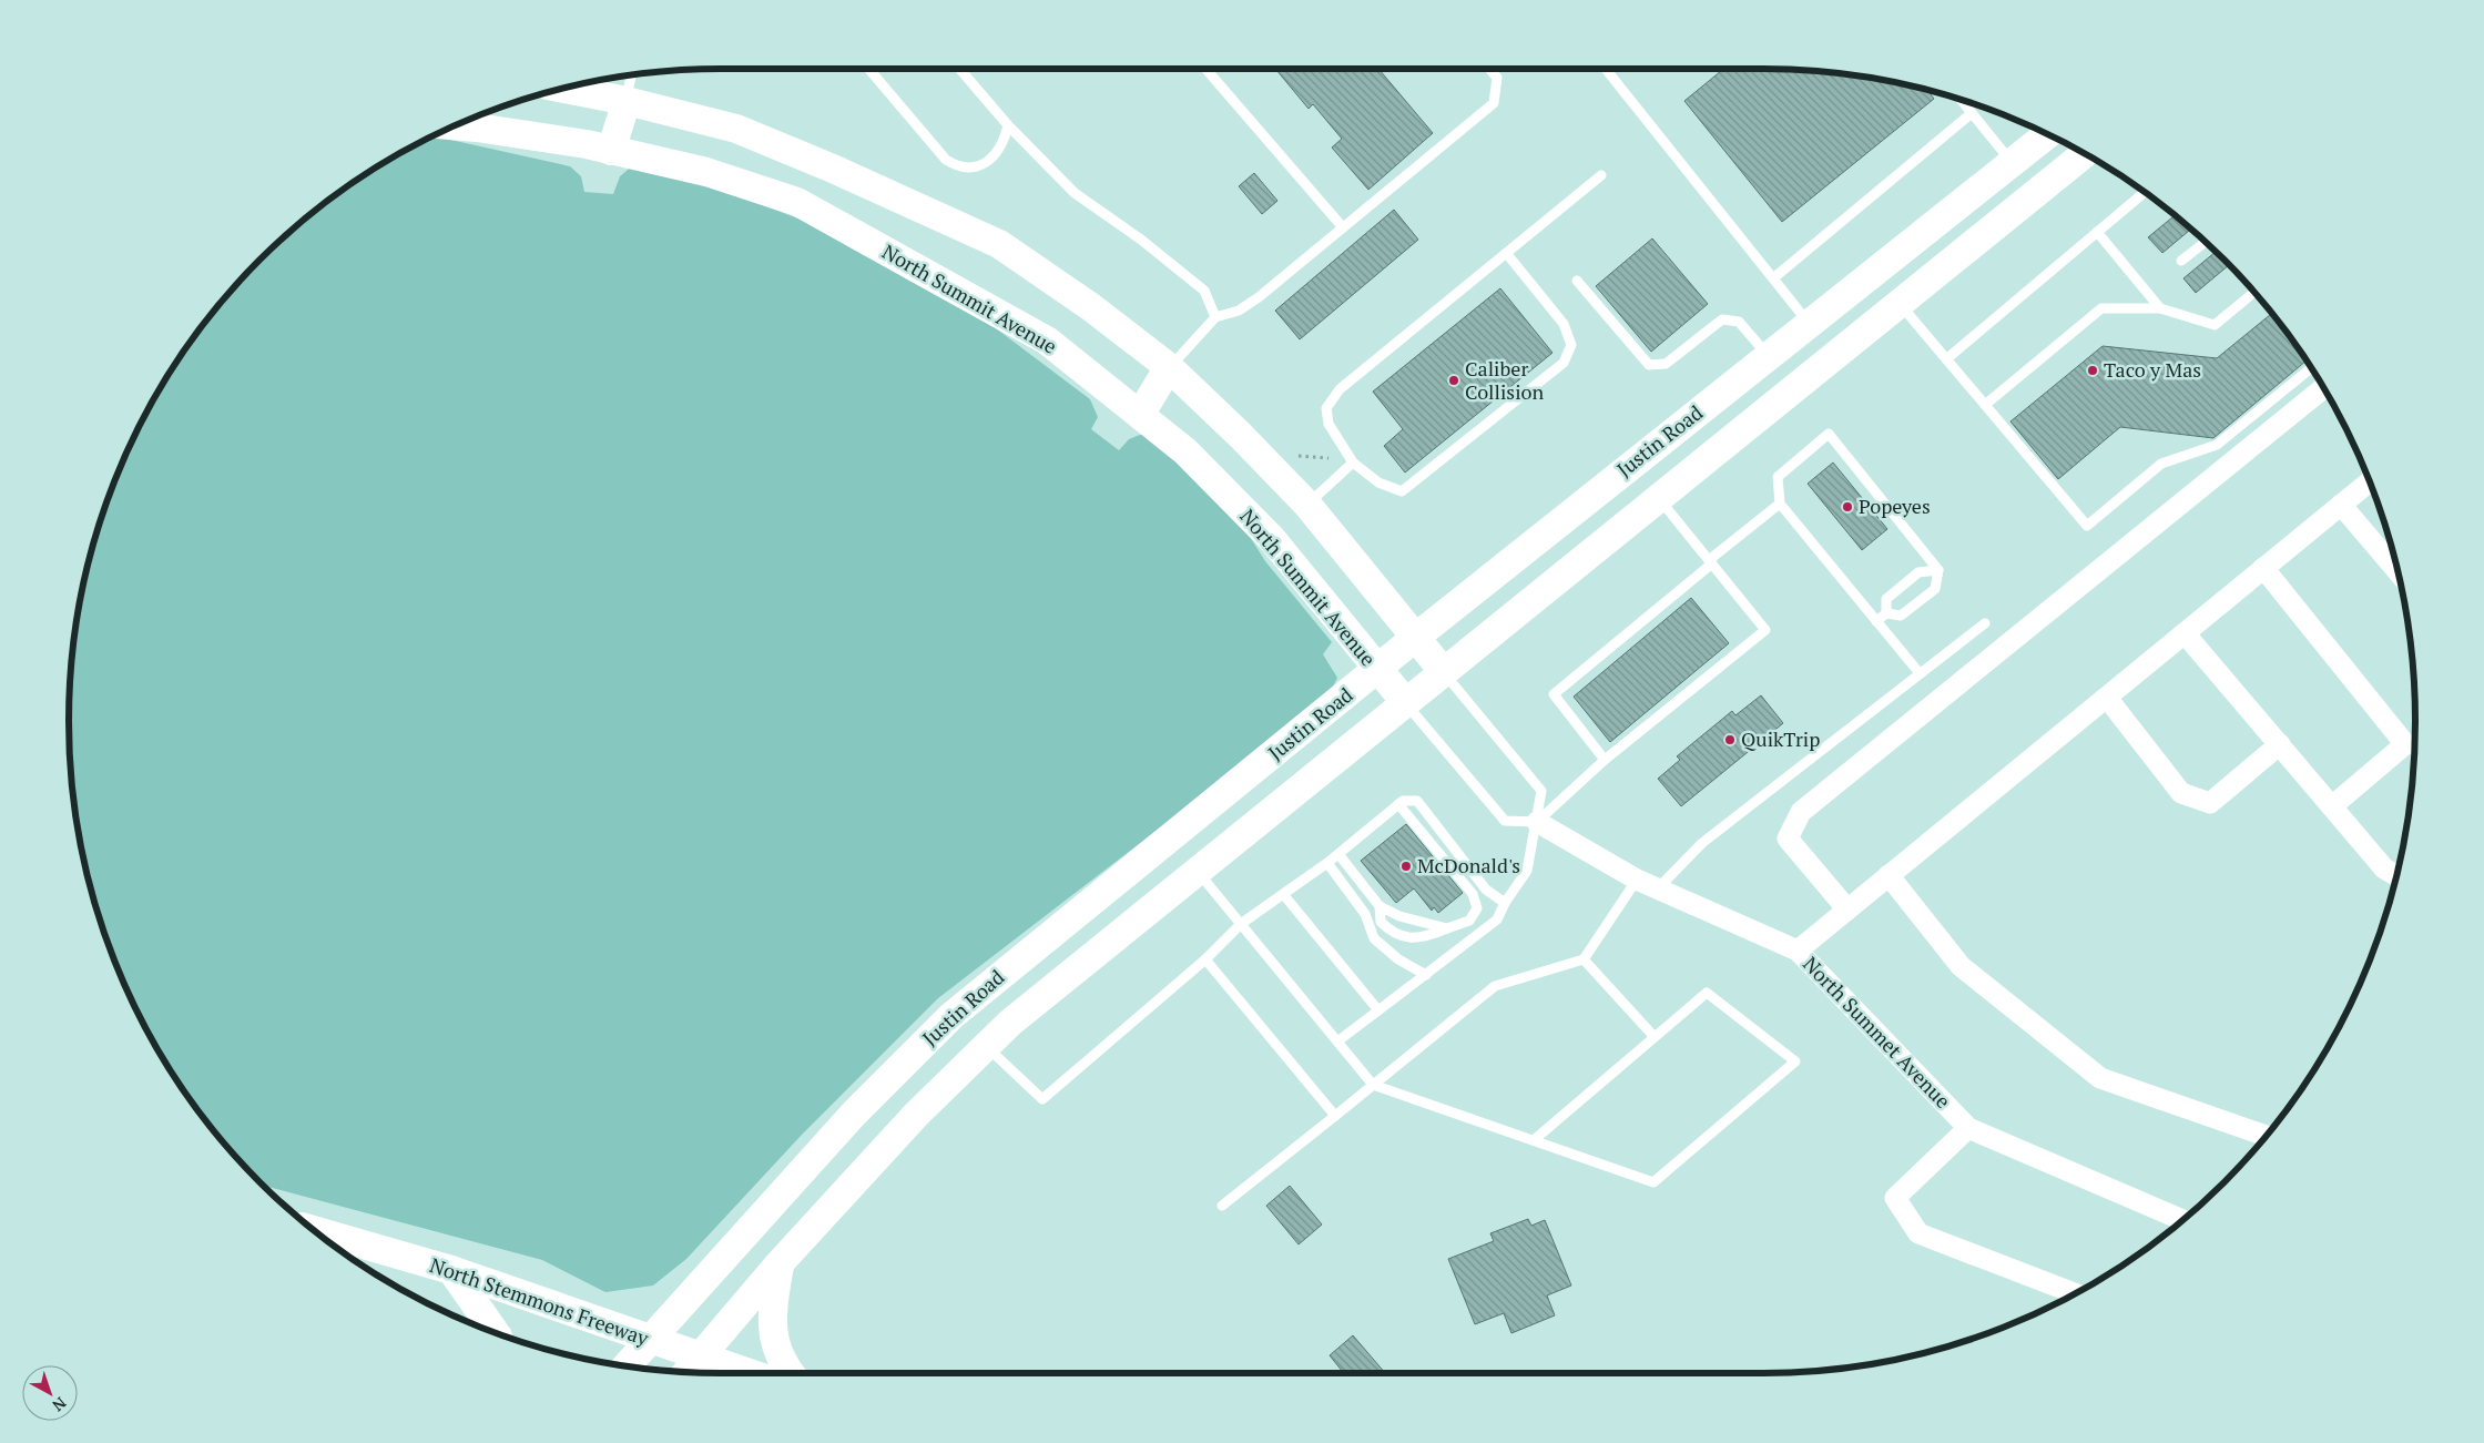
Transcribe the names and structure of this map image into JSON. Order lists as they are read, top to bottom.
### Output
{
  "streets": {
    "main road": ["North Summit Avenue", "Justin Road", "North Stemmons Freeway"],
    "street": ["North Summet Avenue"]
  },
  "crossings": [
    ["North Summit Avenue", "Justin Road"],
    ["Justin Road", "North Stemmons Freeway"]
  ],
  "places": [
    "Taco y Mas",
    "Caliber Collision",
    "Popeyes",
    "QuikTrip",
    "McDonald's"
  ],
  "north": "bottom right"
}
